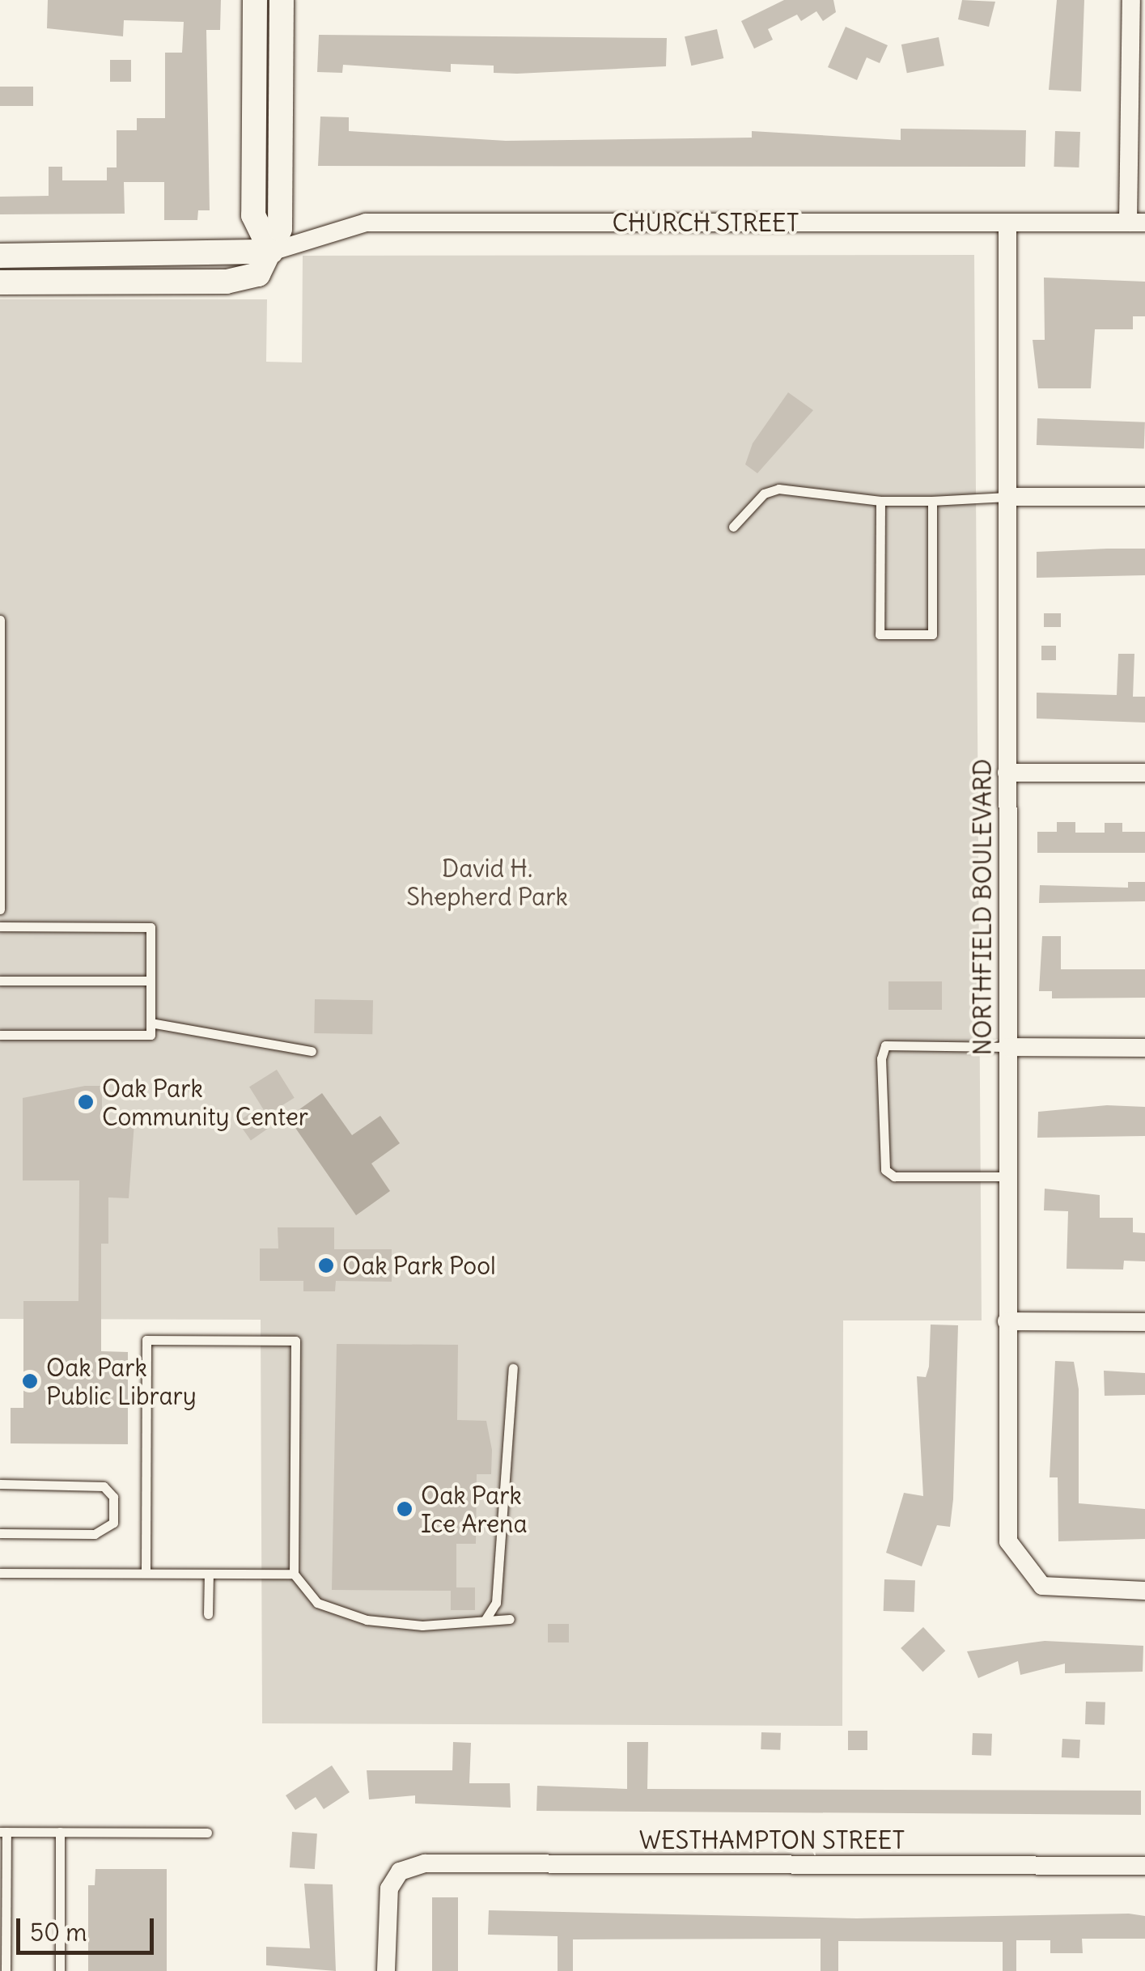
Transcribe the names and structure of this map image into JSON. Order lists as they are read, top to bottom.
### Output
{
  "streets": {
    "street": ["CHURCH STREET", "NORTHFIELD BOULEVARD", "WESTHAMPTON STREET"]
  },
  "crossings": [
    ["CHURCH STREET", "NORTHFIELD BOULEVARD"]
  ],
  "parks": ["David H. Shepherd Park"],
  "places": [
    "Oak Park Community Center",
    "Oak Park Pool",
    "Oak Park Public Library",
    "Oak Park Ice Arena"
  ],
  "scale_bar": "50 m"
}
